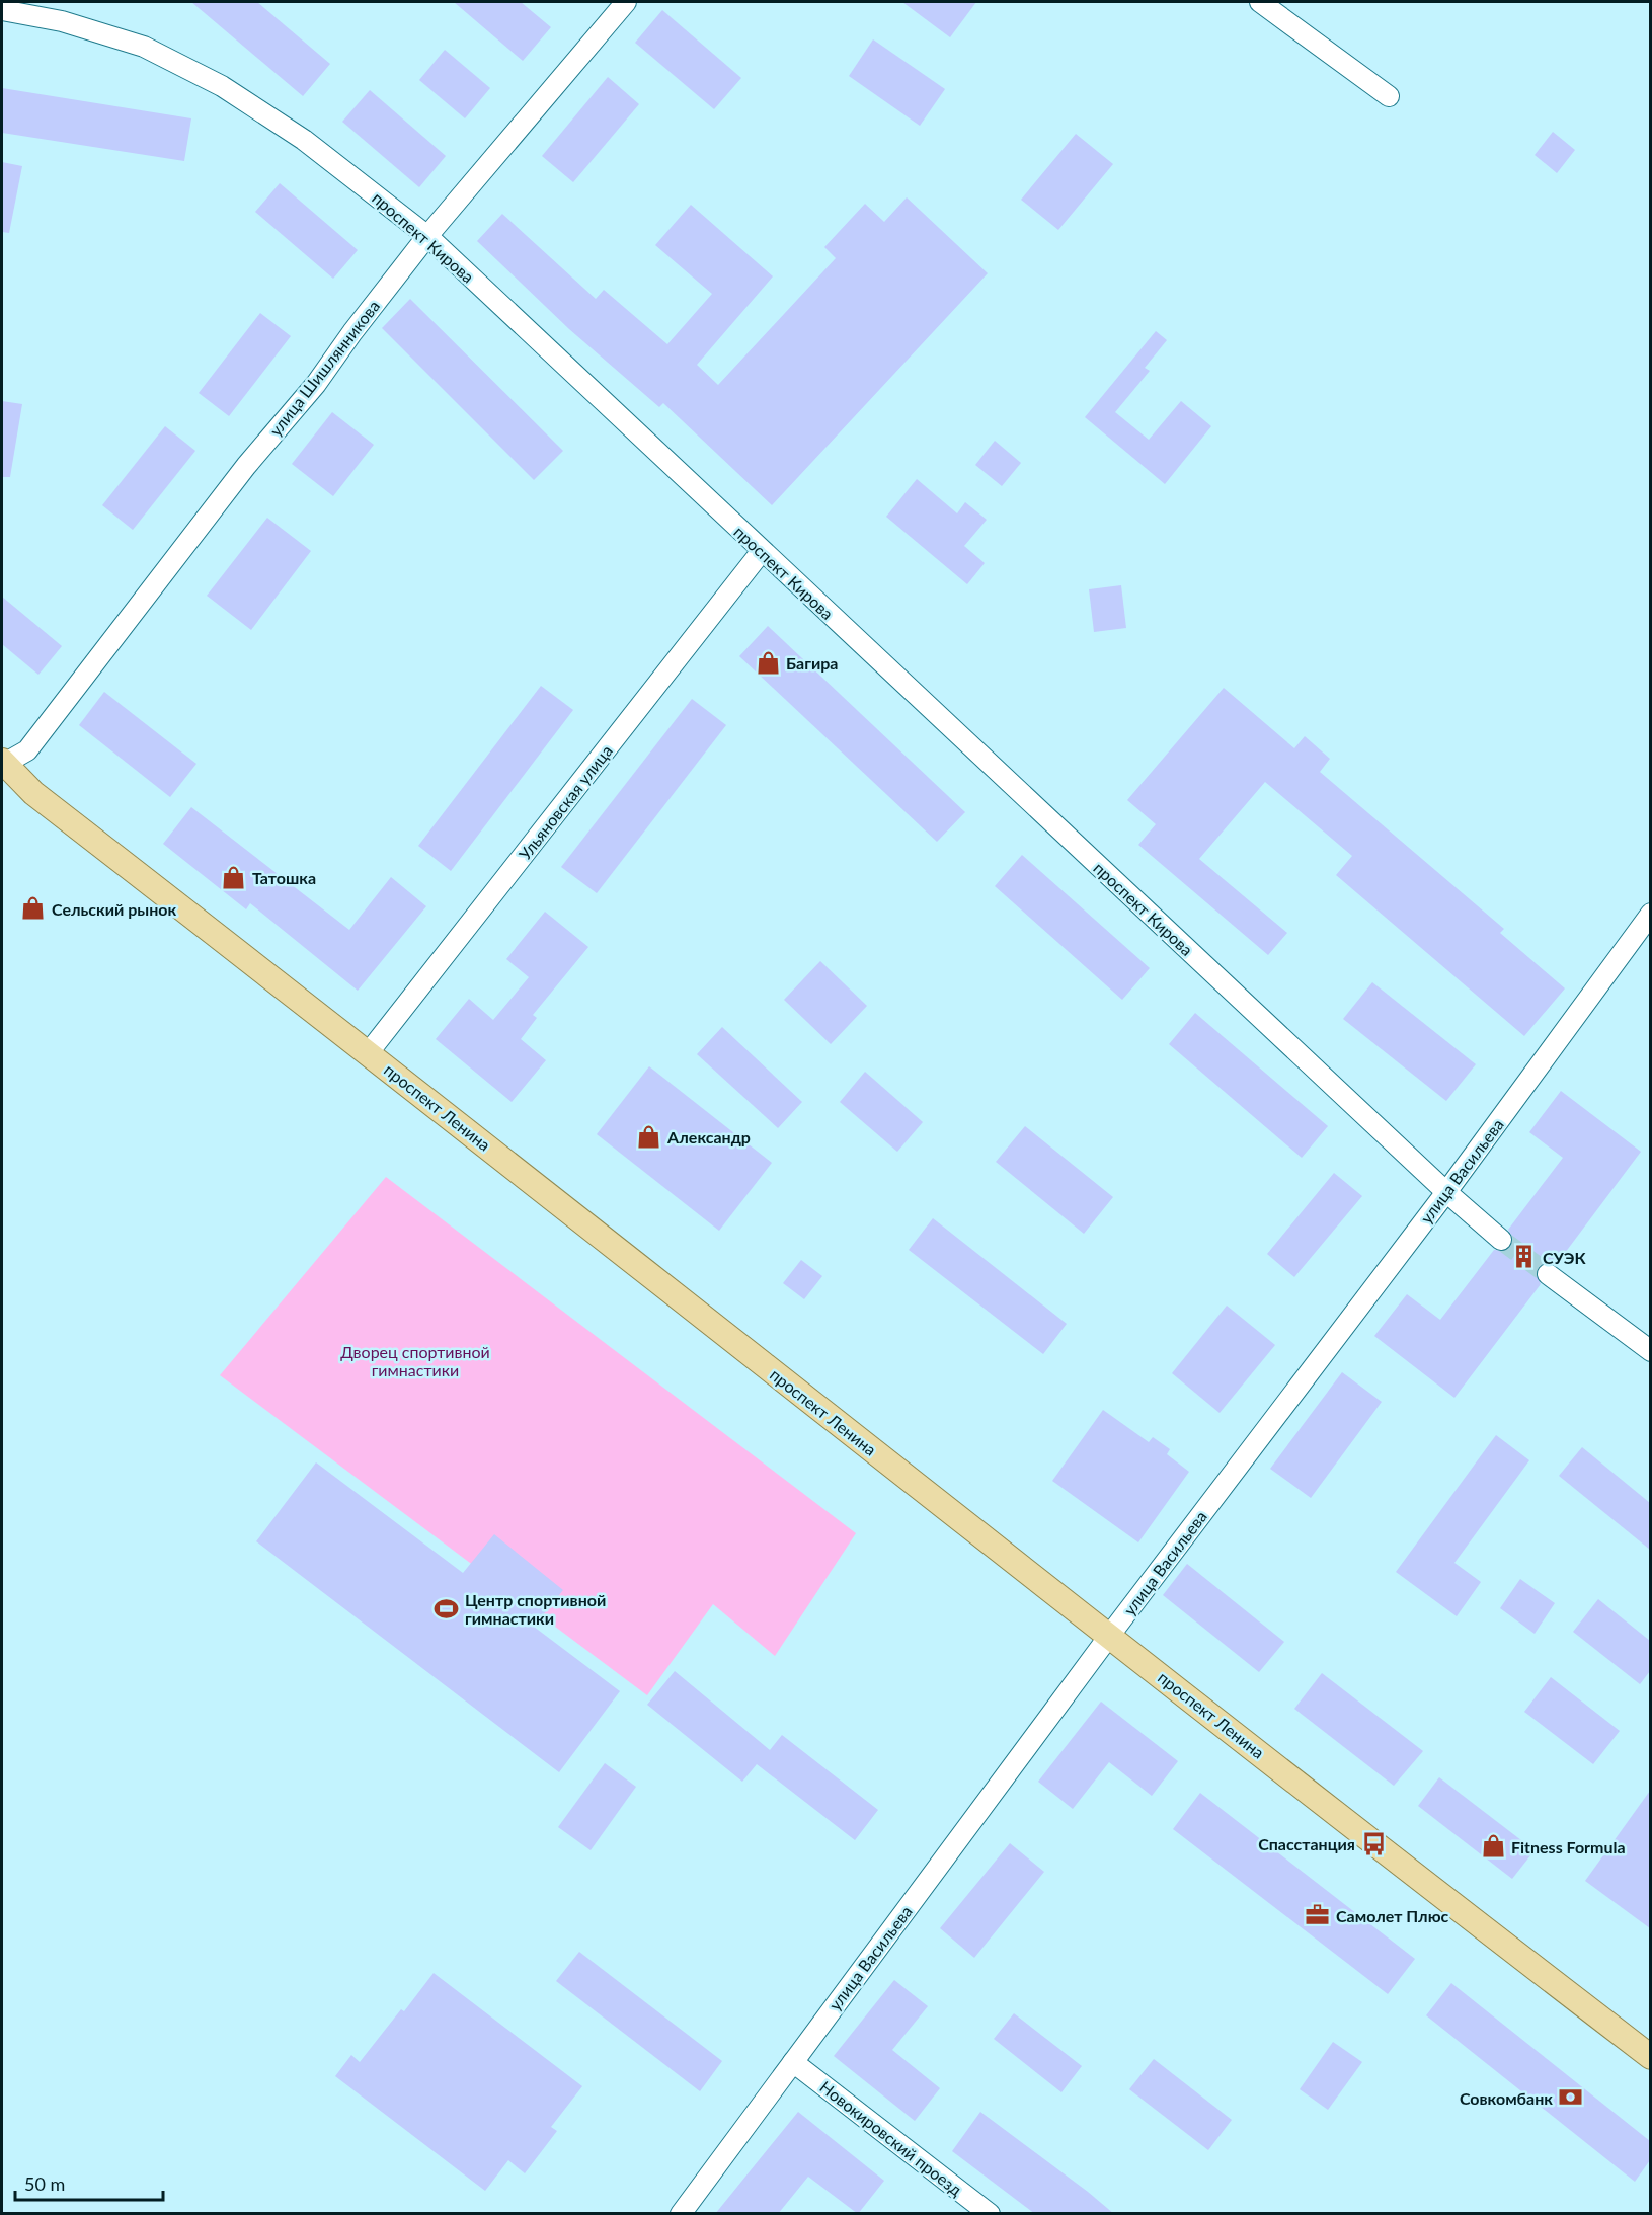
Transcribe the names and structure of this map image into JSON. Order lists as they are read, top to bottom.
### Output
{
  "streets": {
    "main road": ["проспект Ленина"],
    "street": [
      "проспект Кирова",
      "улица Шишлянникова",
      "Ульяновская улица",
      "улица Васильева",
      "Новокировский проезд"
    ]
  },
  "crossings": [
    ["проспект Кирова", "улица Шишлянникова"],
    ["проспект Кирова", "Ульяновская улица"],
    ["проспект Кирова", "улица Васильева"],
    ["улица Шишлянникова", "проспект Ленина"],
    ["Ульяновская улица", "проспект Ленина"],
    ["проспект Ленина", "улица Васильева"],
    ["улица Васильева", "Новокировский проезд"]
  ],
  "parks": ["Дворец спортивной гимнастики"],
  "places": {
    "shop": [
      "Багира",
      "Татошка",
      "Сельский рынок",
      "Александр",
      "Fitness Formula"
    ],
    "building": ["СУЭК"],
    "sports": ["Центр спортивной гимнастики"],
    "bus stop": ["Спасстанция"],
    "office": ["Самолет Плюс"],
    "bank": ["Совкомбанк"]
  },
  "scale_bar": "50 m"
}
